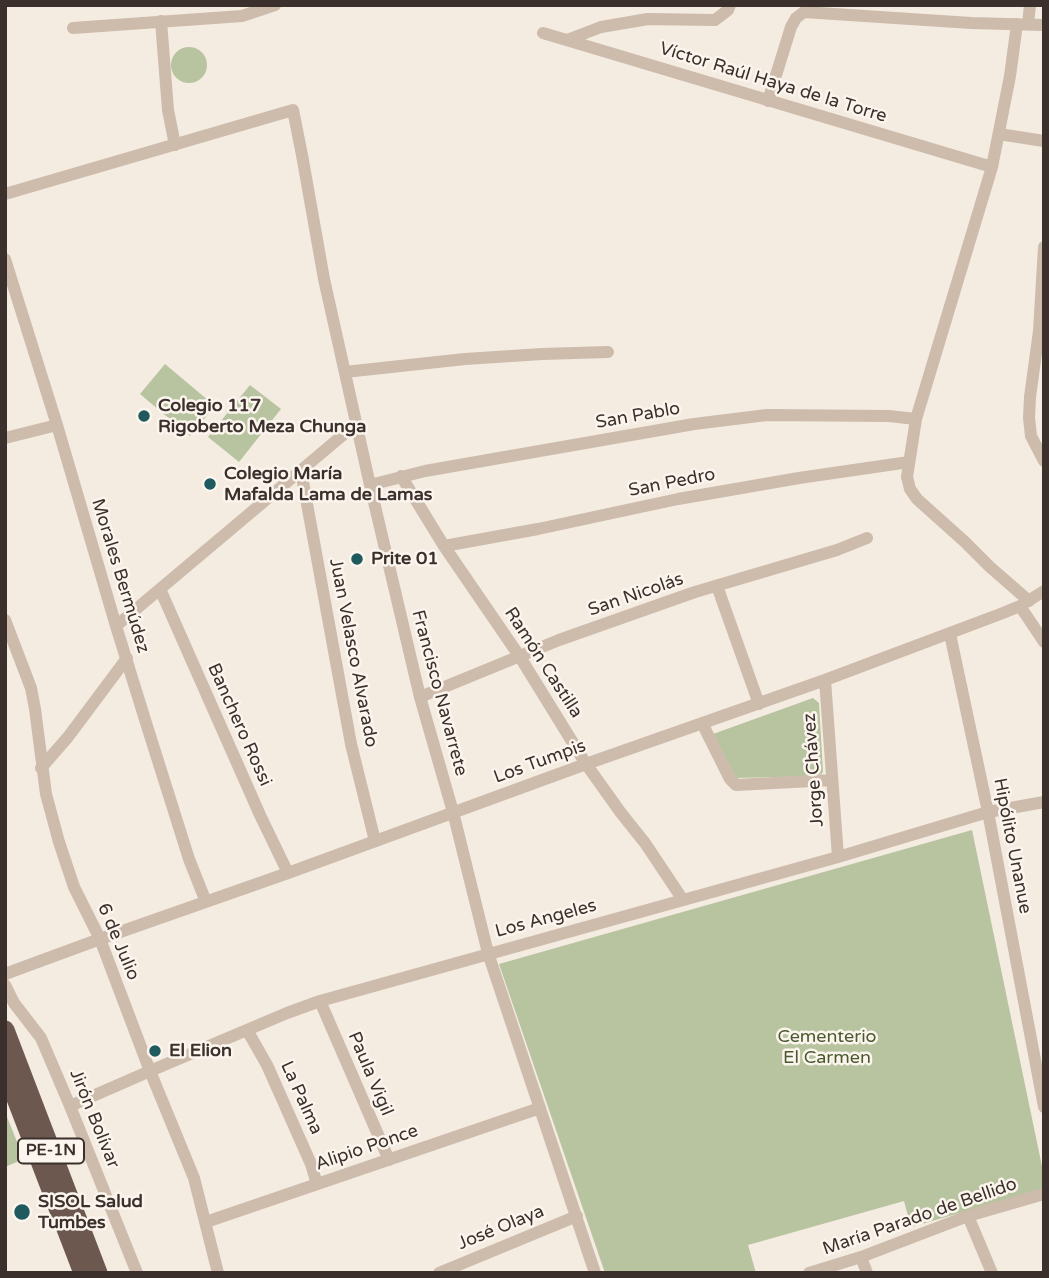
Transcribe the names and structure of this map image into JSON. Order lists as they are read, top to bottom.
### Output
{
  "streets": {
    "highway": ["PE-1N"],
    "street": [
      "Víctor Raúl Haya de la Torre",
      "San Pablo",
      "San Pedro",
      "Morales Bermúdez",
      "San Nicolás",
      "Juan Velasco Alvarado",
      "Ramón Castilla",
      "Francisco Navarrete",
      "Banchero Rossi",
      "Los Tumpis",
      "Jorge Chávez",
      "Hipólito Unanue",
      "Los Angeles",
      "6 de Julio",
      "Paula Vigil",
      "La Palma",
      "Jirón Bolívar",
      "Alipio Ponce",
      "María Parado de Bellido",
      "José Olaya"
    ]
  },
  "crossings": [
    ["San Pablo", "Ramón Castilla"],
    ["San Pablo", "Francisco Navarrete"],
    ["San Pedro", "Ramón Castilla"],
    ["Morales Bermúdez", "Los Tumpis"],
    ["San Nicolás", "Ramón Castilla"],
    ["San Nicolás", "Francisco Navarrete"],
    ["Juan Velasco Alvarado", "Los Tumpis"],
    ["Ramón Castilla", "Los Tumpis"],
    ["Ramón Castilla", "Los Angeles"],
    ["Francisco Navarrete", "Los Tumpis"],
    ["Francisco Navarrete", "Los Angeles"],
    ["Francisco Navarrete", "Alipio Ponce"],
    ["Francisco Navarrete", "José Olaya"],
    ["Banchero Rossi", "Los Tumpis"],
    ["Los Tumpis", "Jorge Chávez"],
    ["Los Tumpis", "Hipólito Unanue"],
    ["Los Tumpis", "6 de Julio"],
    ["Jorge Chávez", "Los Angeles"],
    ["Hipólito Unanue", "Los Angeles"],
    ["Los Angeles", "6 de Julio"],
    ["Los Angeles", "Paula Vigil"],
    ["Los Angeles", "La Palma"],
    ["Los Angeles", "Jirón Bolívar"],
    ["6 de Julio", "Alipio Ponce"],
    ["Paula Vigil", "Alipio Ponce"],
    ["La Palma", "Alipio Ponce"]
  ],
  "parks": ["Cementerio El Carmen"],
  "places": [
    "Colegio 117 Rigoberto Meza Chunga",
    "Colegio María Mafalda Lama de Lamas",
    "Prite 01",
    "El Elion",
    "SISOL Salud Tumbes"
  ]
}
